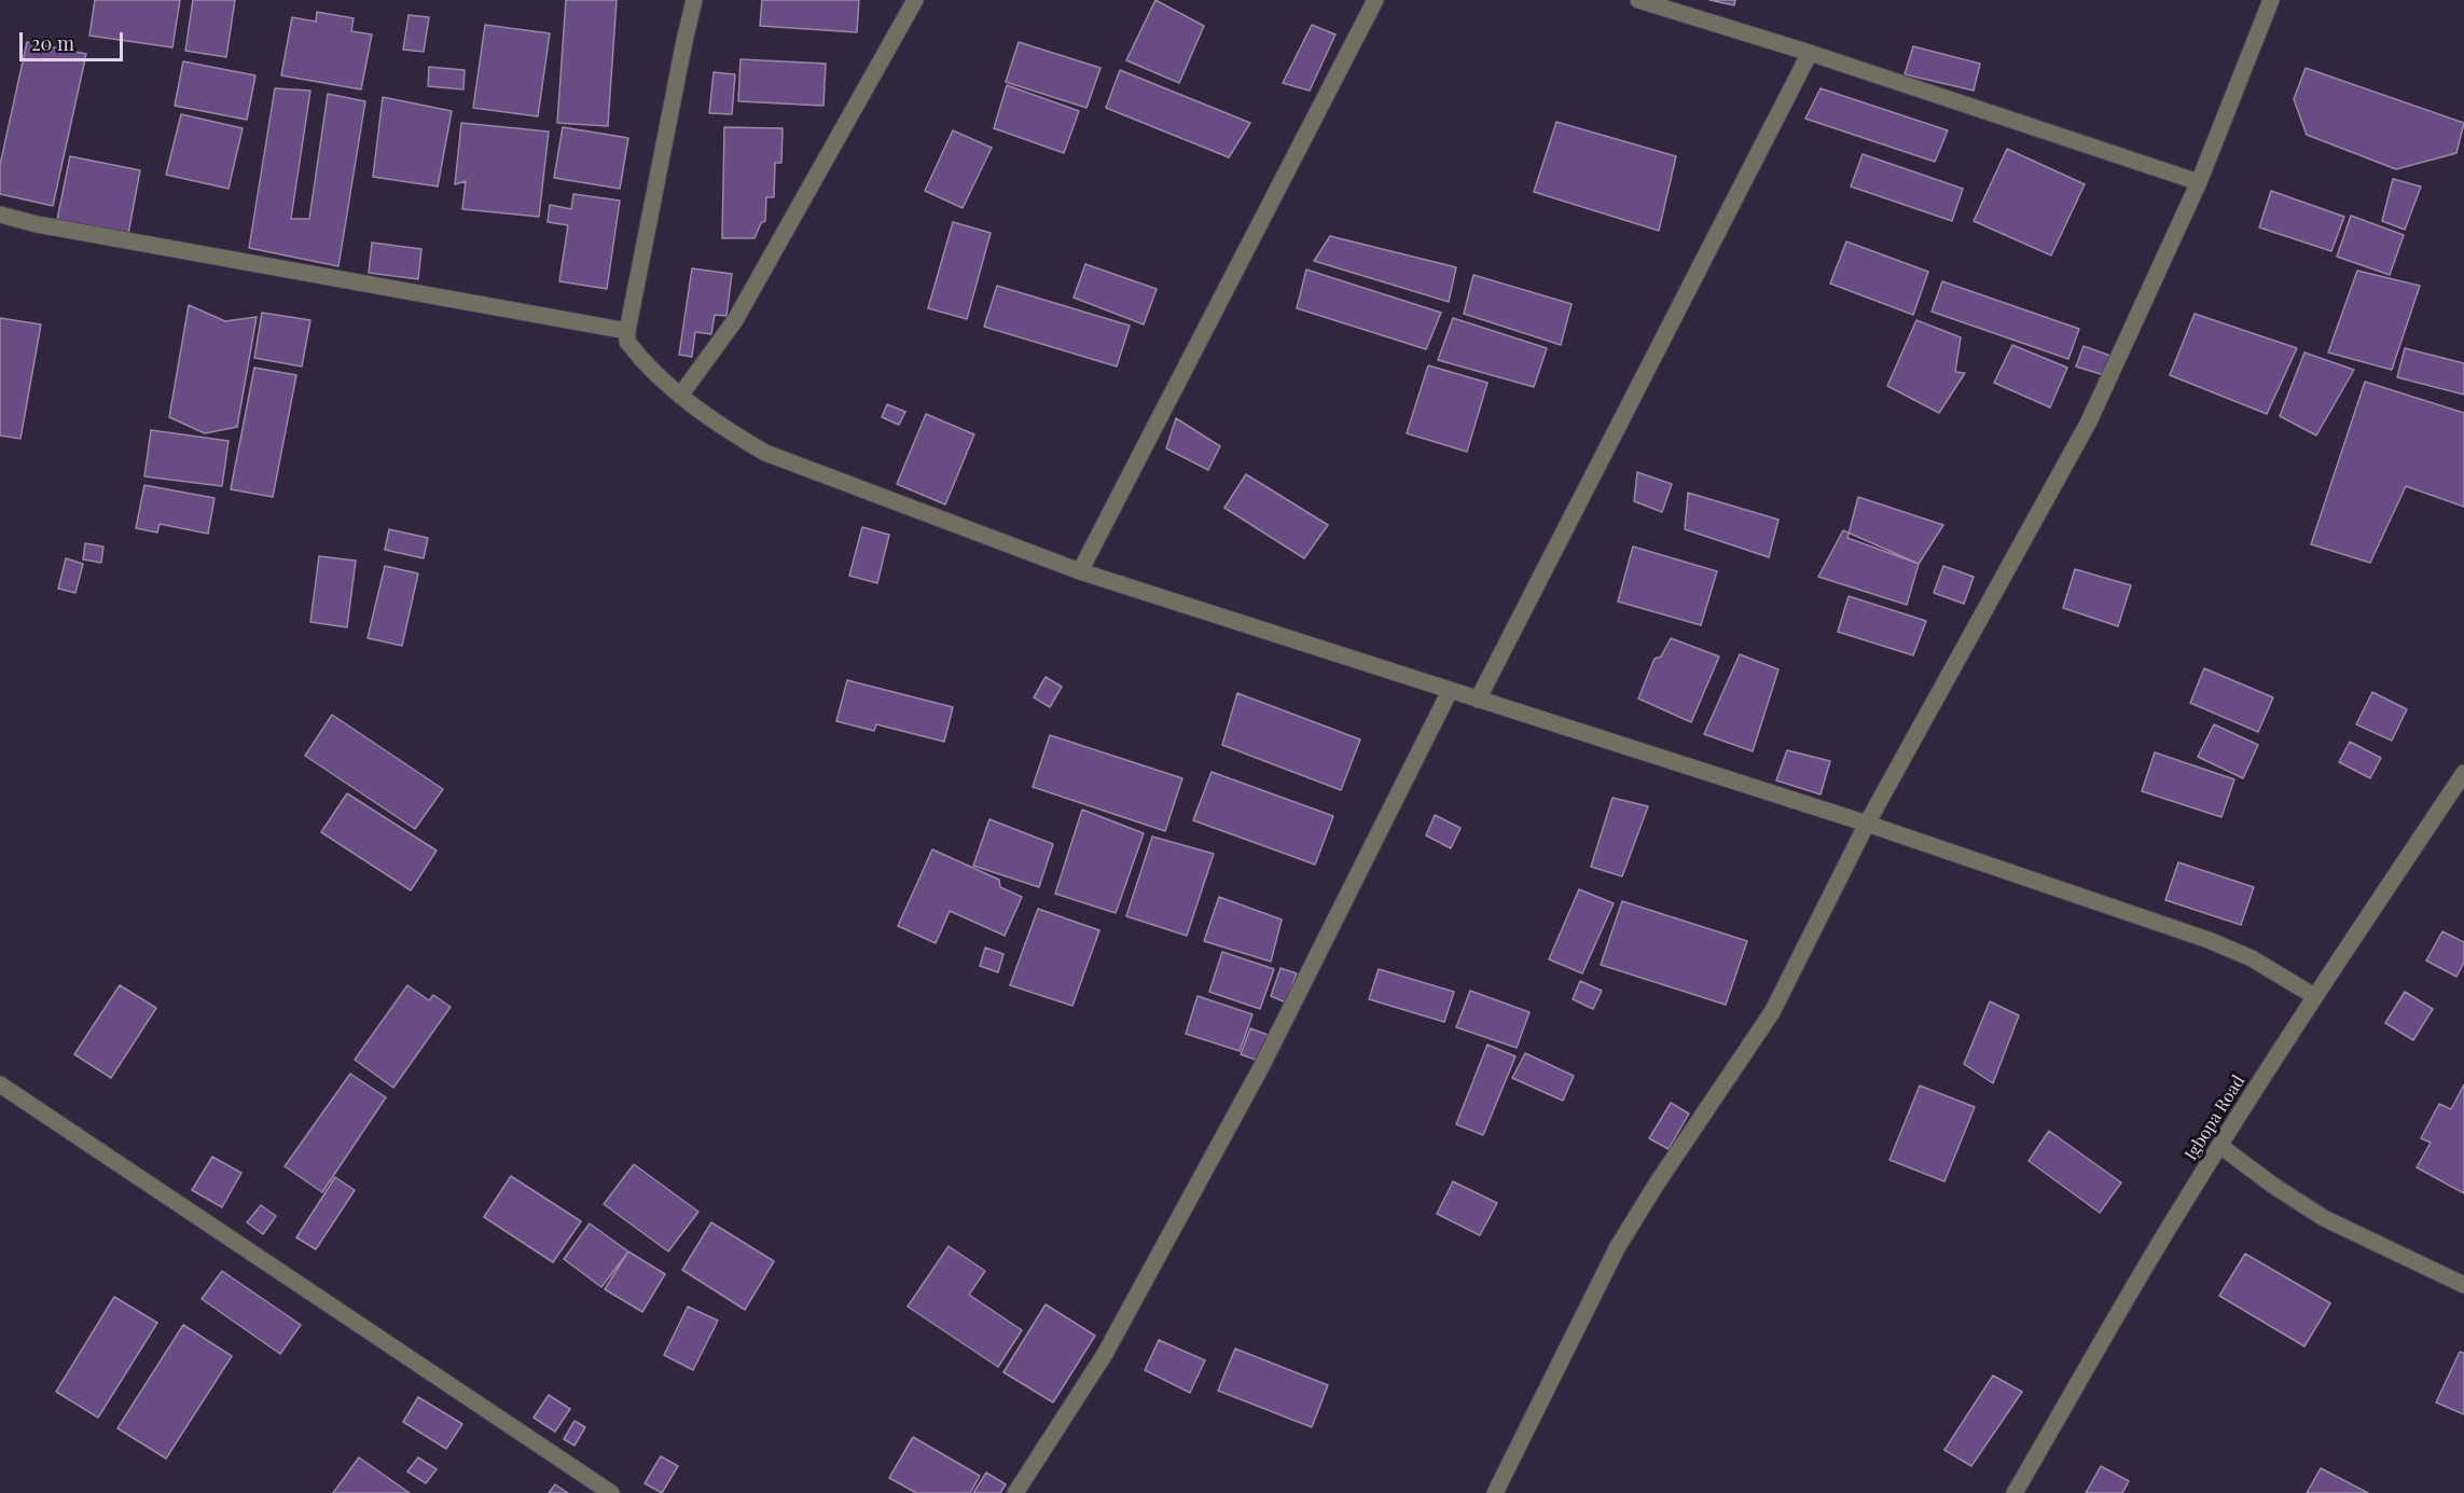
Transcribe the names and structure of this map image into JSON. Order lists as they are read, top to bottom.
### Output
{
  "streets": {
    "street": ["Igbopa Road"]
  },
  "scale_bar": "20 m"
}
